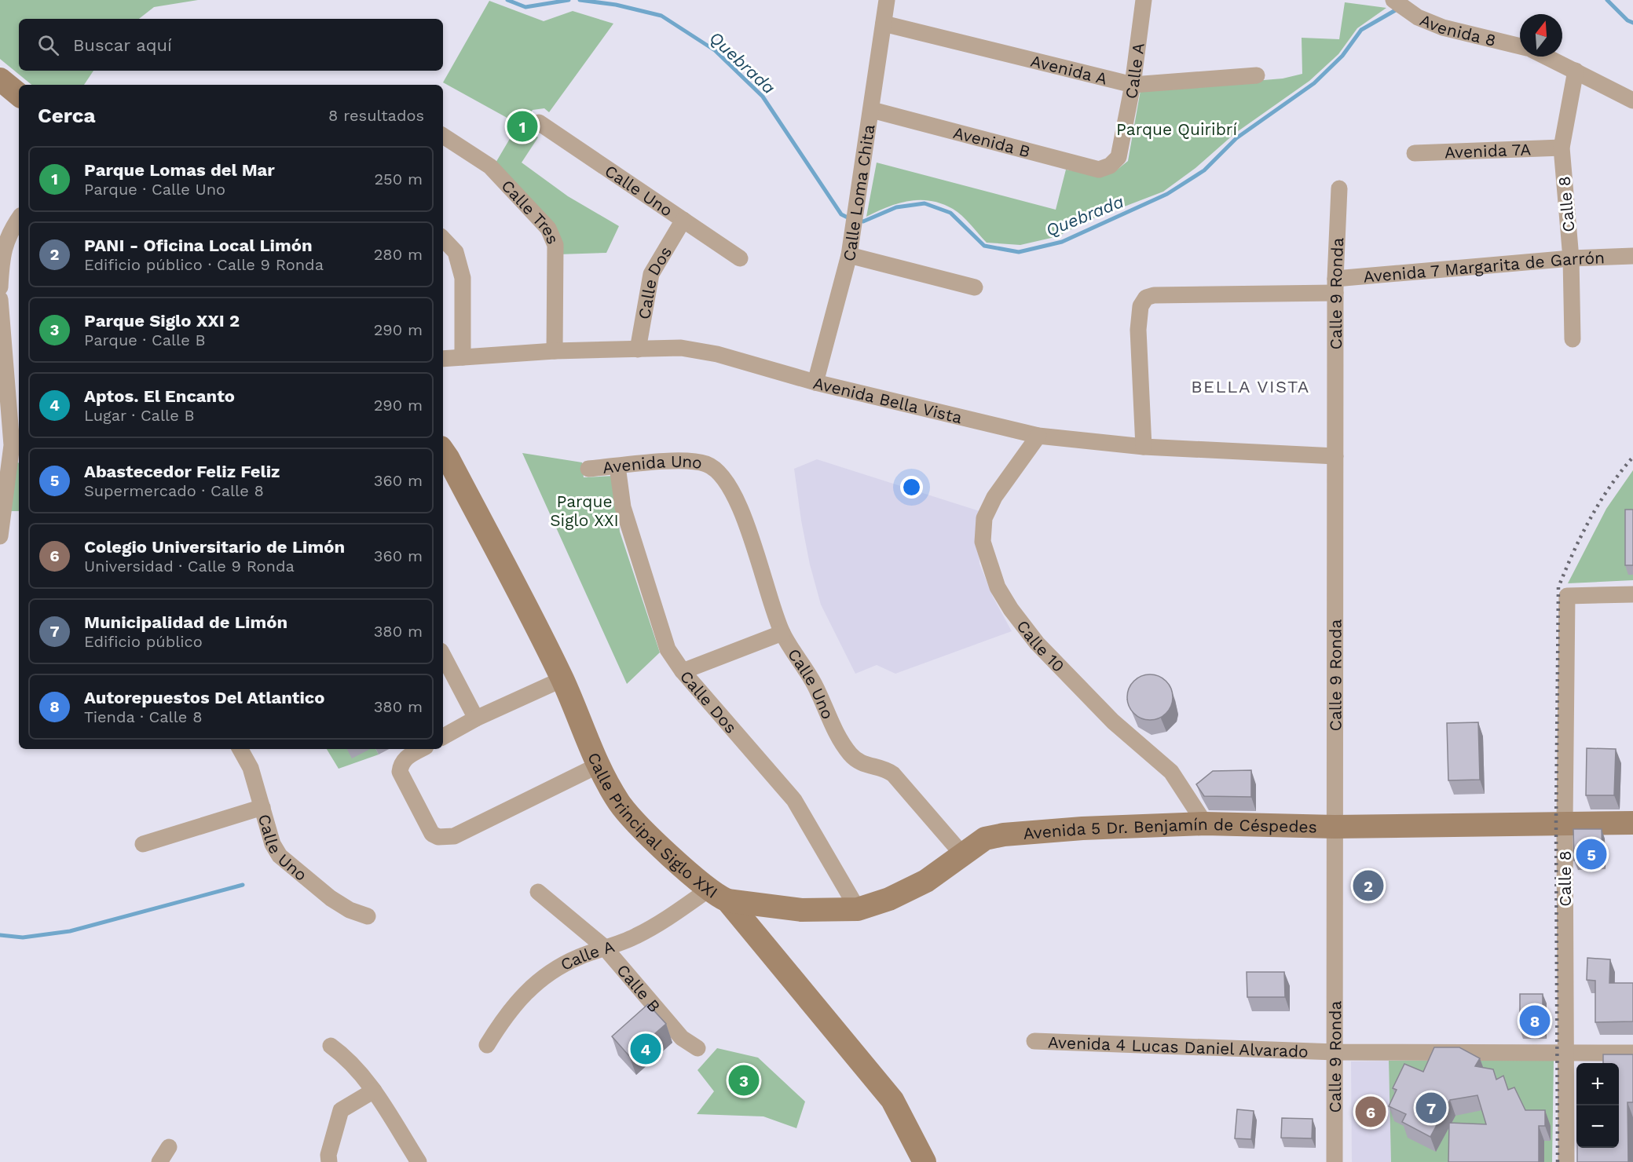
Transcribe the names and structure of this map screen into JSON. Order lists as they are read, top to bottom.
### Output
{
  "streets": {
    "street": [
      "Avenida 8",
      "Avenida A",
      "Calle A",
      "Avenida B",
      "Avenida 7A",
      "Calle Uno",
      "Calle Loma Chita",
      "Calle 8",
      "Calle Tres",
      "Avenida 7 Margarita de Garrón",
      "Calle Dos",
      "Calle 9 Ronda",
      "Avenida Bella Vista",
      "Avenida Uno",
      "Calle 10",
      "Calle Principal Siglo XXI",
      "Avenida 5 Dr. Benjamín de Céspedes",
      "Calle B",
      "Avenida 4 Lucas Daniel Alvarado"
    ]
  },
  "crossings": [
    ["Avenida A", "Calle A"],
    ["Avenida A", "Calle Loma Chita"],
    ["Calle A", "Avenida B"],
    ["Calle A", "Calle Principal Siglo XXI"],
    ["Calle A", "Avenida 5 Dr. Benjamín de Céspedes"],
    ["Calle A", "Calle B"],
    ["Avenida B", "Calle Loma Chita"],
    ["Avenida 7A", "Calle 8"],
    ["Calle Uno", "Calle Dos"],
    ["Calle Uno", "Avenida Uno"],
    ["Calle Uno", "Avenida 5 Dr. Benjamín de Céspedes"],
    ["Calle Loma Chita", "Avenida Bella Vista"],
    ["Calle 8", "Avenida 7 Margarita de Garrón"],
    ["Calle 8", "Avenida 5 Dr. Benjamín de Céspedes"],
    ["Calle 8", "Avenida 4 Lucas Daniel Alvarado"],
    ["Calle Tres", "Avenida Bella Vista"],
    ["Avenida 7 Margarita de Garrón", "Calle 9 Ronda"],
    ["Avenida 7 Margarita de Garrón", "Avenida Bella Vista"],
    ["Calle Dos", "Avenida Bella Vista"],
    ["Calle Dos", "Avenida Uno"],
    ["Calle Dos", "Avenida 5 Dr. Benjamín de Céspedes"],
    ["Calle 9 Ronda", "Avenida Bella Vista"],
    ["Calle 9 Ronda", "Avenida 5 Dr. Benjamín de Céspedes"],
    ["Calle 9 Ronda", "Avenida 4 Lucas Daniel Alvarado"],
    ["Avenida Bella Vista", "Calle 10"],
    ["Calle 10", "Avenida 5 Dr. Benjamín de Céspedes"],
    ["Calle Principal Siglo XXI", "Avenida 5 Dr. Benjamín de Céspedes"]
  ],
  "districts": ["BELLA VISTA"],
  "water": ["Quebrada"],
  "parks": ["Parque Quiribrí", "Parque Siglo XXI"],
  "north": "top",
  "page": {
    "search": "Buscar aquí",
    "heading": ["Cerca", "8 resultados"],
    "pins": [
      "1",
      "5",
      "2",
      "8",
      "4",
      "3",
      "7",
      "6"
    ],
    "list": [
      {
        "mark": "1",
        "name": "Parque Lomas del Mar",
        "note": "Parque · Calle Uno",
        "value": "250 m"
      },
      {
        "mark": "2",
        "name": "PANI - Oficina Local Limón",
        "note": "Edificio público · Calle 9 Ronda",
        "value": "280 m"
      },
      {
        "mark": "3",
        "name": "Parque Siglo XXI 2",
        "note": "Parque · Calle B",
        "value": "290 m"
      },
      {
        "mark": "4",
        "name": "Aptos. El Encanto",
        "note": "Lugar · Calle B",
        "value": "290 m"
      },
      {
        "mark": "5",
        "name": "Abastecedor Feliz Feliz",
        "note": "Supermercado · Calle 8",
        "value": "360 m"
      },
      {
        "mark": "6",
        "name": "Colegio Universitario de Limón",
        "note": "Universidad · Calle 9 Ronda",
        "value": "360 m"
      },
      {
        "mark": "7",
        "name": "Municipalidad de Limón",
        "note": "Edificio público",
        "value": "380 m"
      },
      {
        "mark": "8",
        "name": "Autorepuestos Del Atlantico",
        "note": "Tienda · Calle 8",
        "value": "380 m"
      }
    ],
    "map_buttons": ["+", "−"]
  }
}
